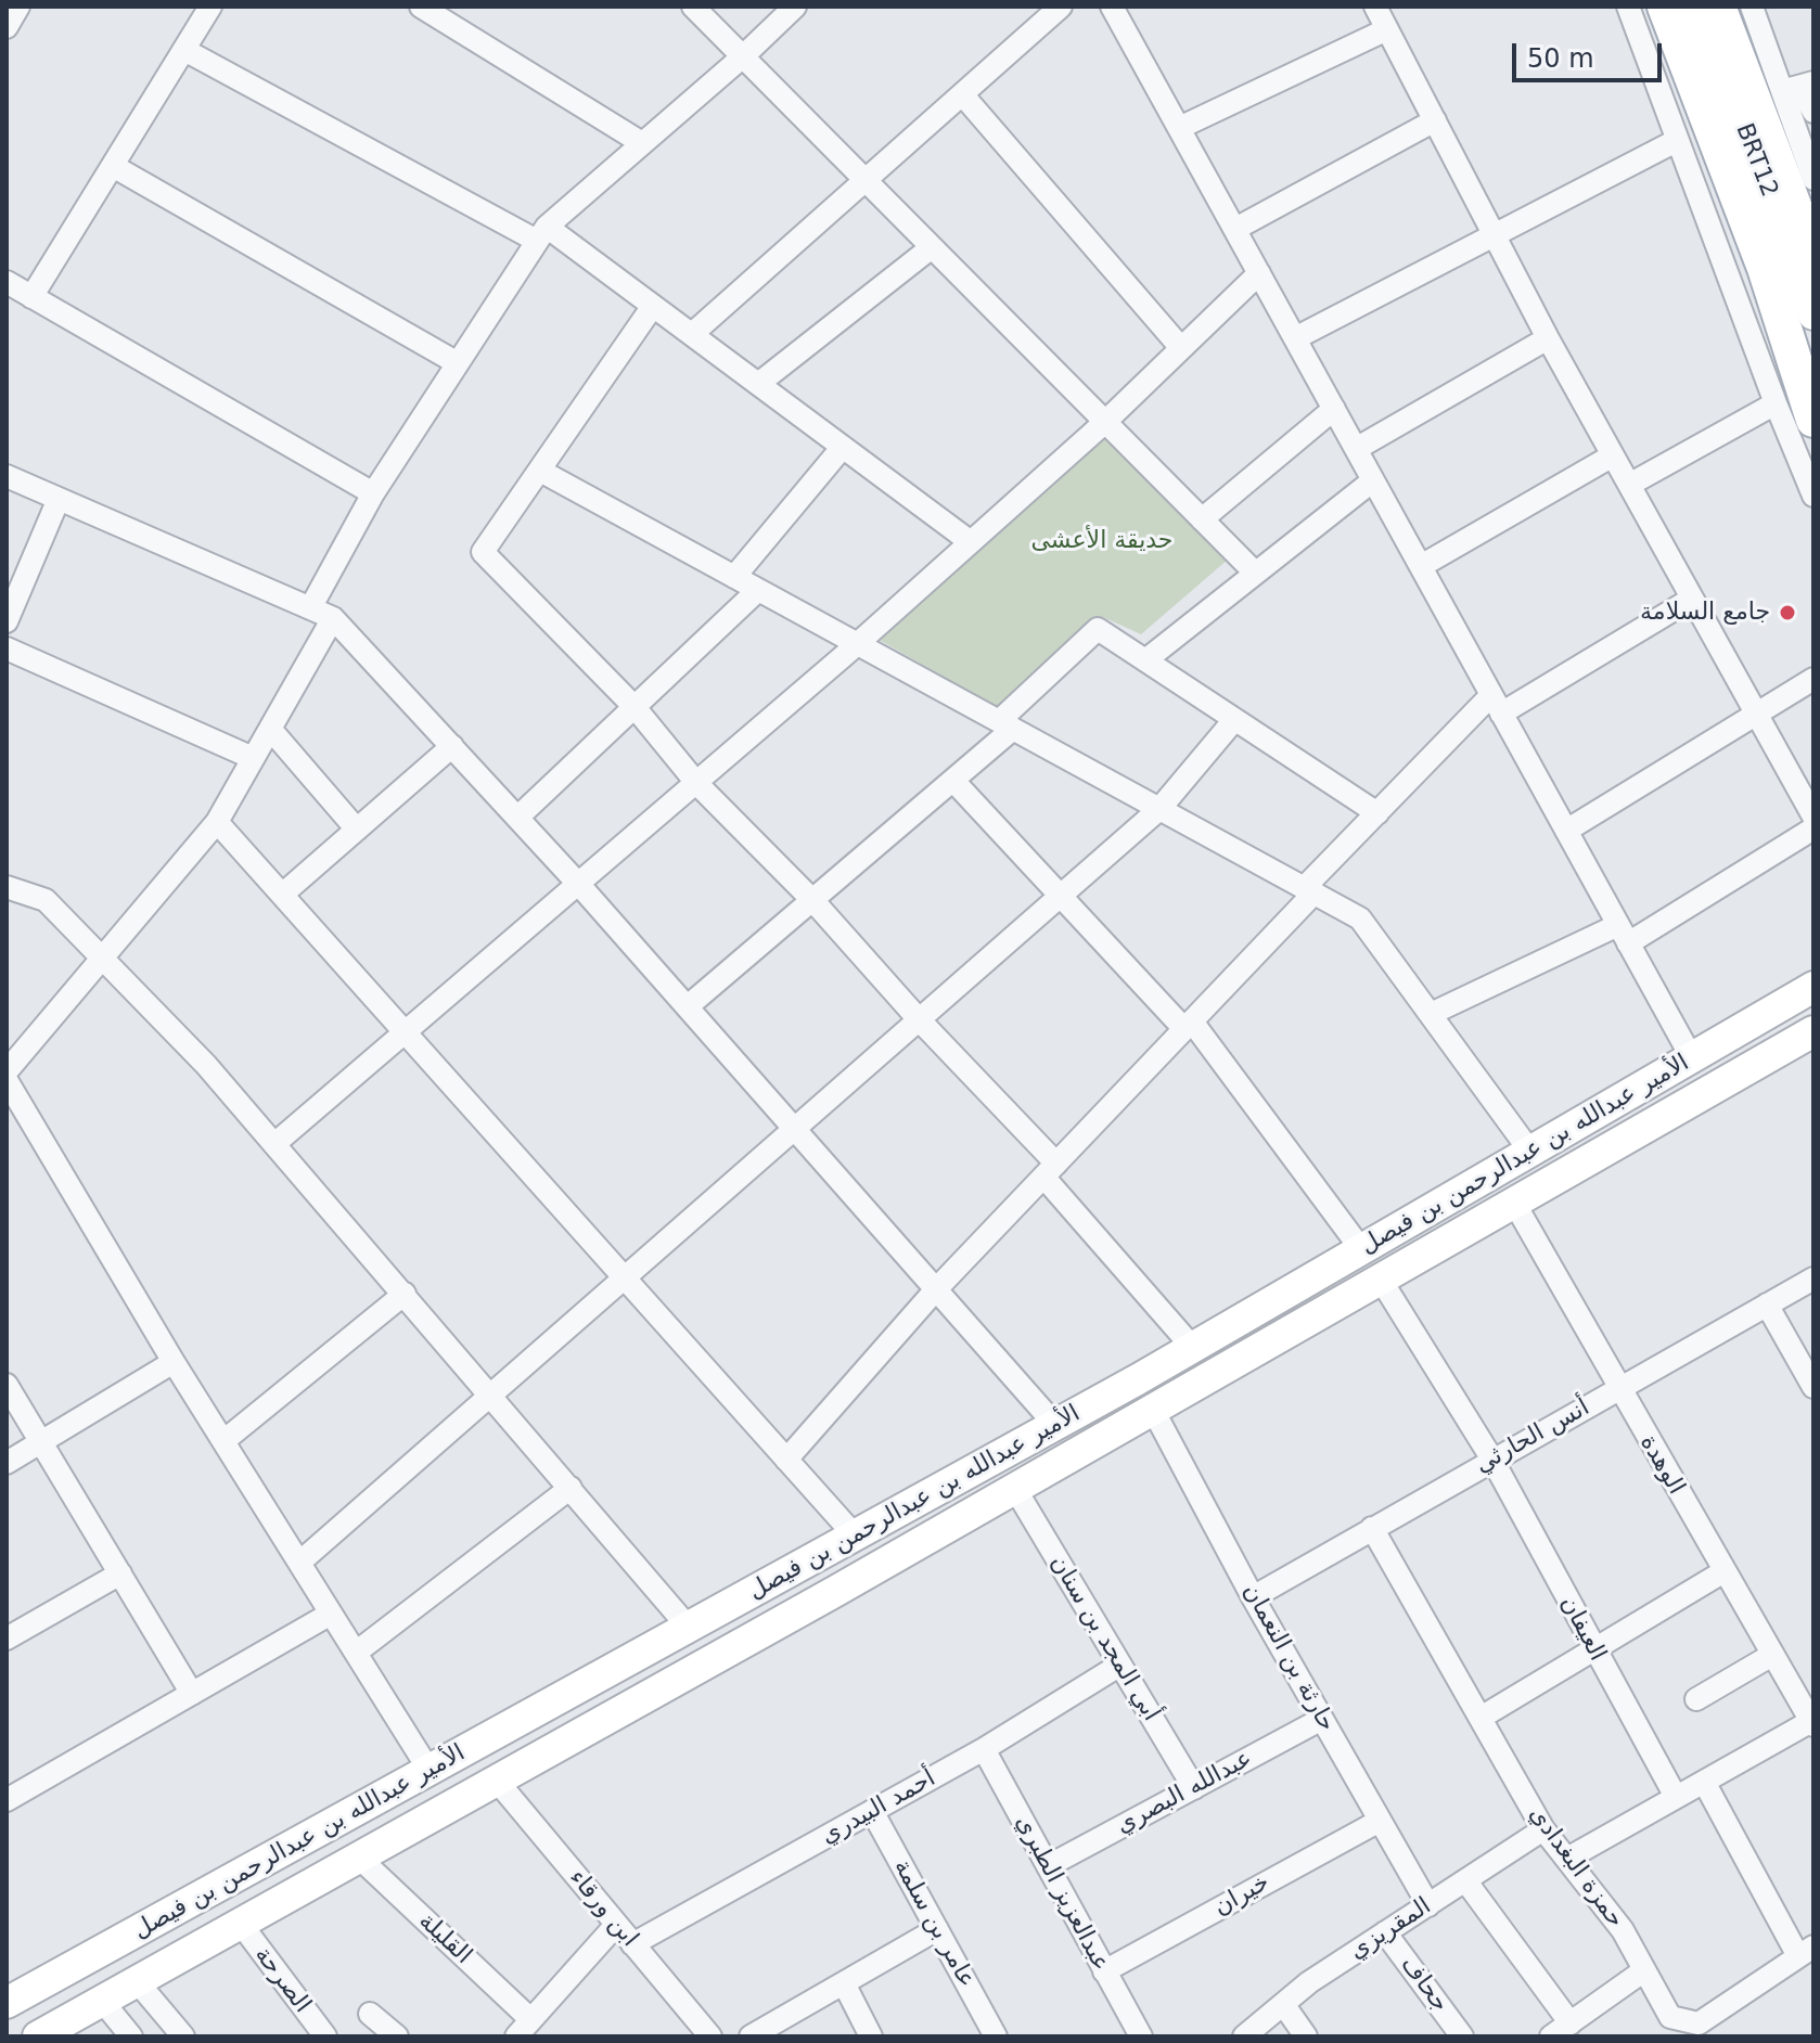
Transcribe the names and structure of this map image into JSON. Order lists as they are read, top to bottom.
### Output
{
  "streets": {
    "main road": ["BRT12", "الأمير عبدالله بن عبدالرحمن بن فيصل"],
    "street": [
      "أنس الحارثي",
      "الوهدة",
      "العيفان",
      "أبي المجد بن سنان",
      "حارثة بن النعمان",
      "عبدالله البصري",
      "أحمد البيدري",
      "حمزة البغدادي",
      "عبدالعزيز الطبري",
      "خيران",
      "ابن ورقاء",
      "عامر بن سلمة",
      "المقريزي",
      "القليلة",
      "الصرحة",
      "جحاف"
    ]
  },
  "crossings": [
    ["الأمير عبدالله بن عبدالرحمن بن فيصل", "الوهدة"],
    ["الأمير عبدالله بن عبدالرحمن بن فيصل", "العيفان"],
    ["الأمير عبدالله بن عبدالرحمن بن فيصل", "أبي المجد بن سنان"],
    ["الأمير عبدالله بن عبدالرحمن بن فيصل", "حارثة بن النعمان"],
    ["الأمير عبدالله بن عبدالرحمن بن فيصل", "ابن ورقاء"],
    ["الأمير عبدالله بن عبدالرحمن بن فيصل", "القليلة"],
    ["الأمير عبدالله بن عبدالرحمن بن فيصل", "الصرحة"],
    ["أنس الحارثي", "الوهدة"],
    ["أنس الحارثي", "العيفان"],
    ["أنس الحارثي", "حارثة بن النعمان"],
    ["أنس الحارثي", "حمزة البغدادي"],
    ["أبي المجد بن سنان", "عبدالله البصري"],
    ["أبي المجد بن سنان", "أحمد البيدري"],
    ["حارثة بن النعمان", "عبدالله البصري"],
    ["حارثة بن النعمان", "خيران"],
    ["حارثة بن النعمان", "المقريزي"],
    ["عبدالله البصري", "عبدالعزيز الطبري"],
    ["أحمد البيدري", "عبدالعزيز الطبري"],
    ["أحمد البيدري", "ابن ورقاء"],
    ["أحمد البيدري", "عامر بن سلمة"],
    ["حمزة البغدادي", "المقريزي"],
    ["عبدالعزيز الطبري", "خيران"],
    ["المقريزي", "جحاف"]
  ],
  "parks": ["حديقة الأعشى"],
  "places": ["جامع السلامة"],
  "scale_bar": "50 m"
}
